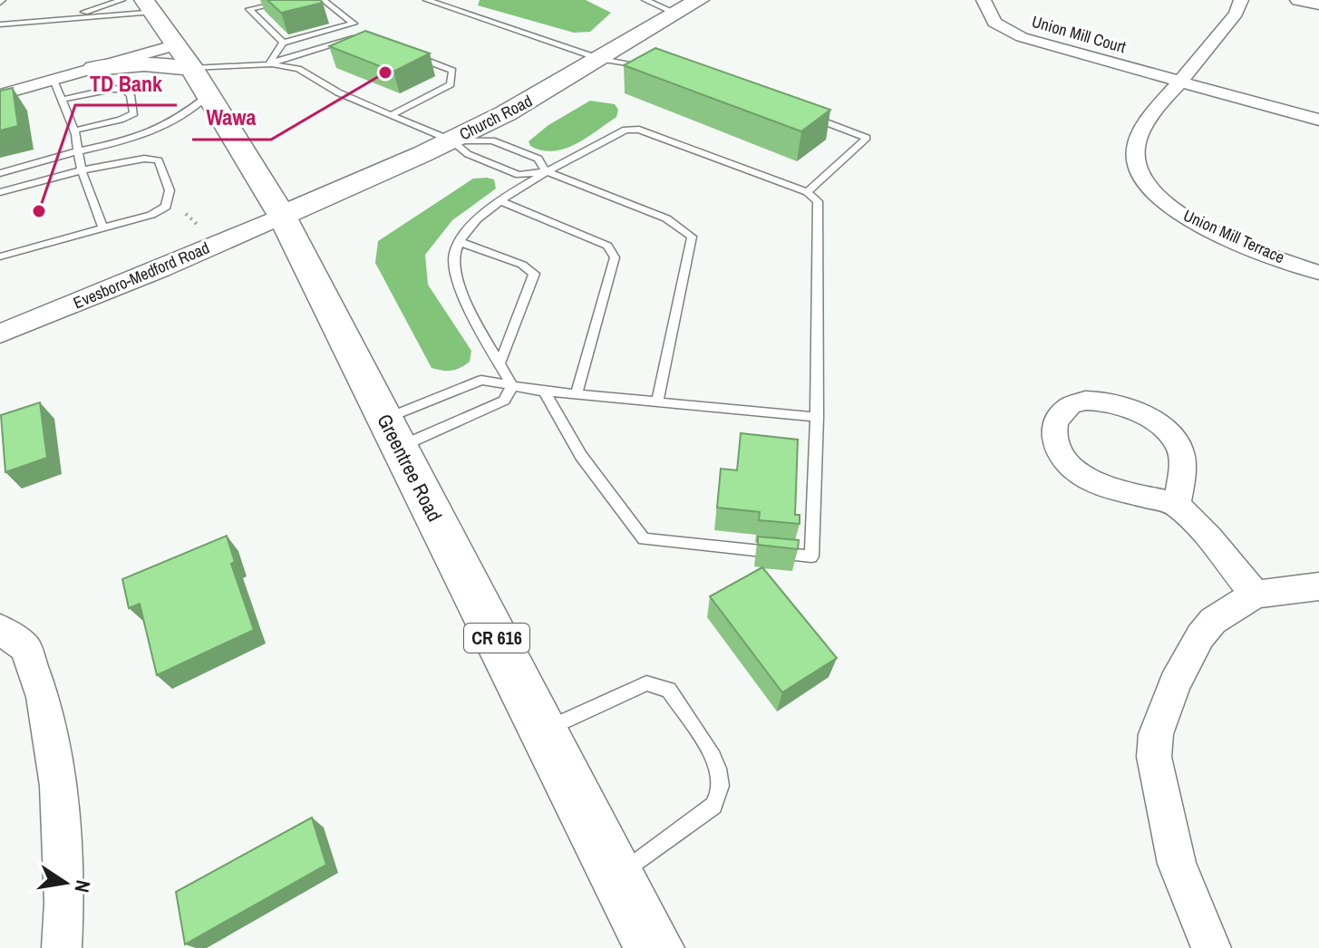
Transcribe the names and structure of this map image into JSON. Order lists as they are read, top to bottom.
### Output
{
  "streets": {
    "main road": ["Church Road", "Greentree Road", "CR 616"],
    "street": ["Union Mill Court", "Union Mill Terrace", "Evesboro-Medford Road"]
  },
  "crossings": [
    ["Union Mill Court", "Union Mill Terrace"],
    ["Church Road", "Evesboro-Medford Road"],
    ["Church Road", "Greentree Road"],
    ["Evesboro-Medford Road", "Greentree Road"]
  ],
  "places": ["Wawa", "TD Bank"],
  "north": "right"
}
